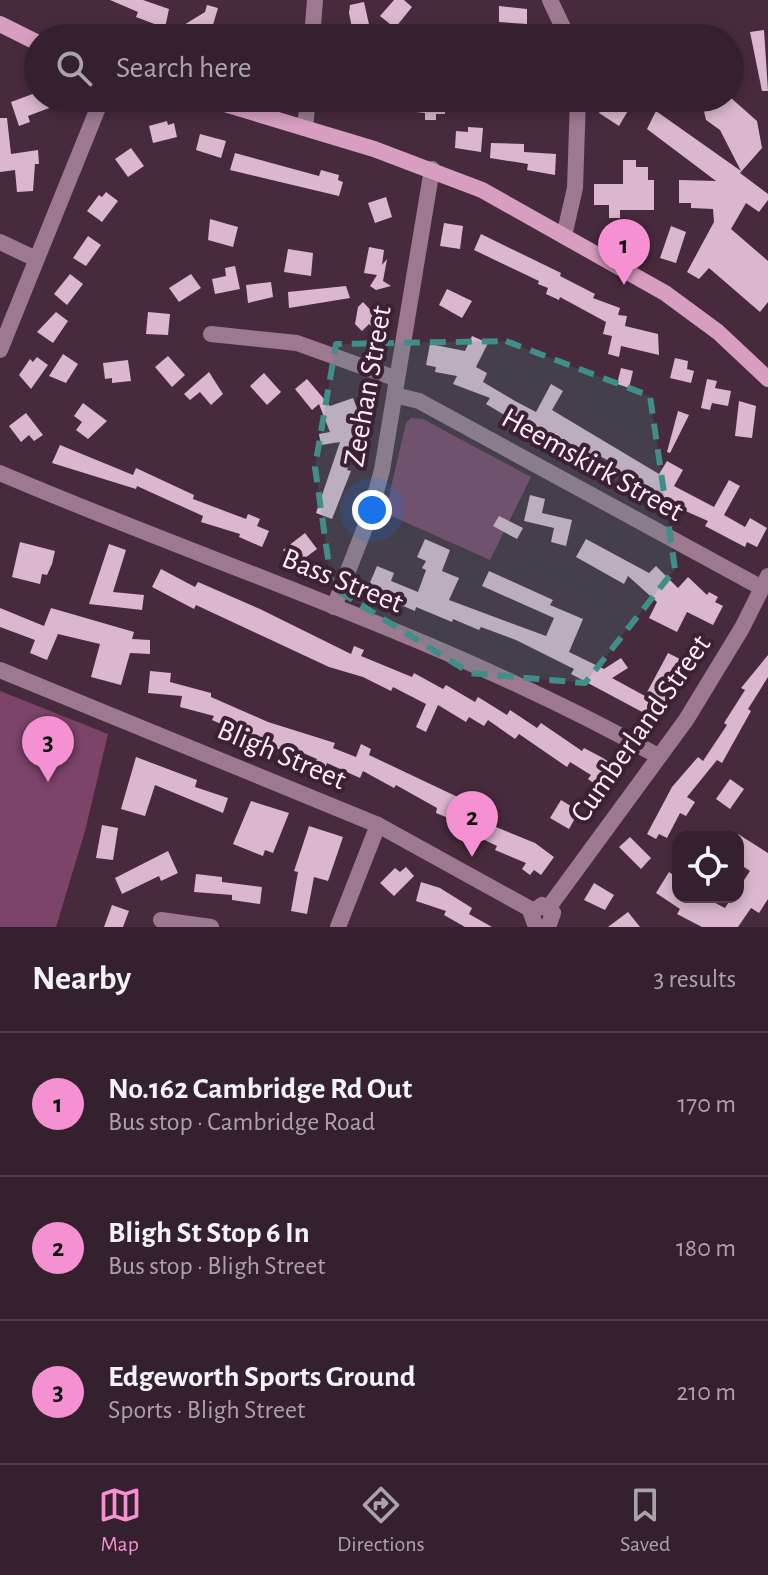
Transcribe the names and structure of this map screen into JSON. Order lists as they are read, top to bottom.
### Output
{
  "streets": {
    "street": [
      "Zeehan Street",
      "Heemskirk Street",
      "Bass Street",
      "Cumberland Street",
      "Bligh Street"
    ]
  },
  "crossings": [
    ["Zeehan Street", "Heemskirk Street"],
    ["Zeehan Street", "Bass Street"],
    ["Heemskirk Street", "Cumberland Street"],
    ["Bass Street", "Cumberland Street"],
    ["Cumberland Street", "Bligh Street"]
  ],
  "page": {
    "search": "Search here",
    "pins": ["1", "3", "2"],
    "heading": ["Nearby", "3 results"],
    "list": [
      {
        "mark": "1",
        "name": "No.162 Cambridge Rd Out",
        "note": "Bus stop · Cambridge Road",
        "value": "170 m"
      },
      {
        "mark": "2",
        "name": "Bligh St Stop 6 In",
        "note": "Bus stop · Bligh Street",
        "value": "180 m"
      },
      {
        "mark": "3",
        "name": "Edgeworth Sports Ground",
        "note": "Sports · Bligh Street",
        "value": "210 m"
      }
    ],
    "nav": ["Map", "Directions", "Saved"]
  }
}
